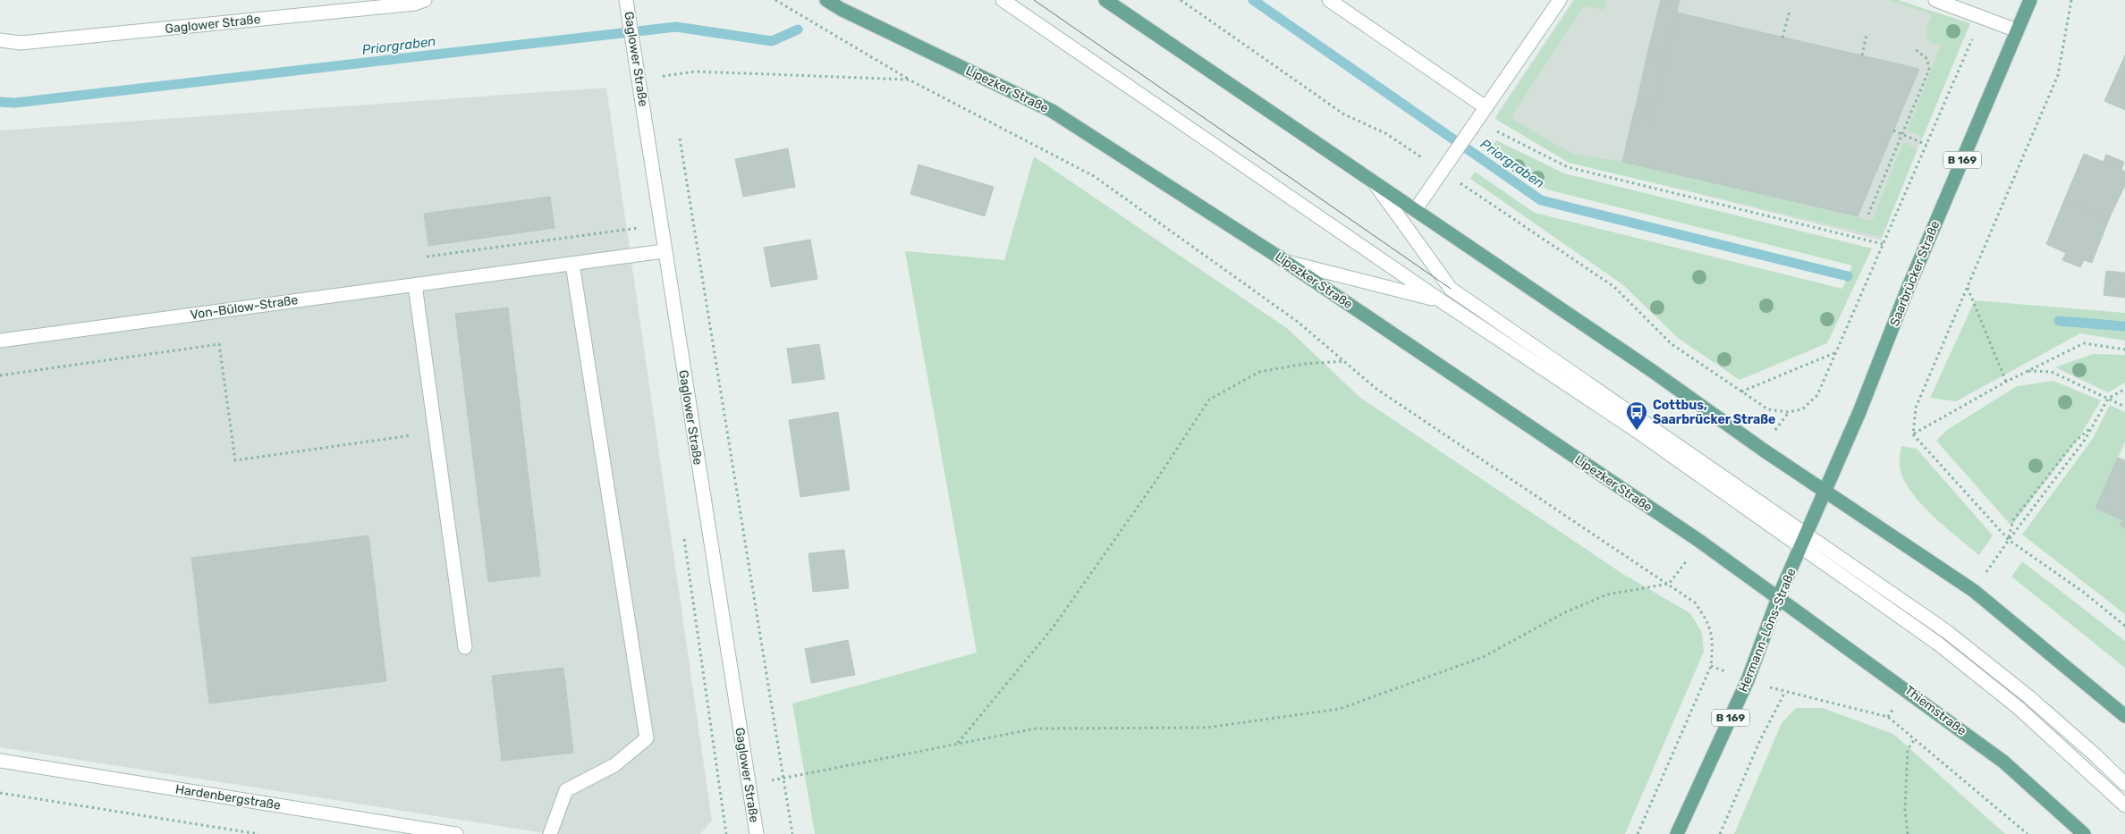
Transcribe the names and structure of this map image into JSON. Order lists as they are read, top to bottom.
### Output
{
  "streets": {
    "main road": [
      "Lipezker Straße",
      "B 169",
      "Saarbrücker Straße",
      "Hermann-Löns-Straße",
      "Thiemstraße"
    ],
    "street": ["Gaglower Straße", "Von-Bülow-Straße", "Hardenbergstraße"]
  },
  "crossings": [
    ["Gaglower Straße", "Von-Bülow-Straße"],
    ["Lipezker Straße", "Hermann-Löns-Straße"],
    ["Lipezker Straße", "Thiemstraße"],
    ["Saarbrücker Straße", "Hermann-Löns-Straße"],
    ["Hermann-Löns-Straße", "Thiemstraße"]
  ],
  "water": ["Priorgraben"],
  "places": {
    "bus stop": ["Cottbus, Saarbrücker Straße"]
  }
}
